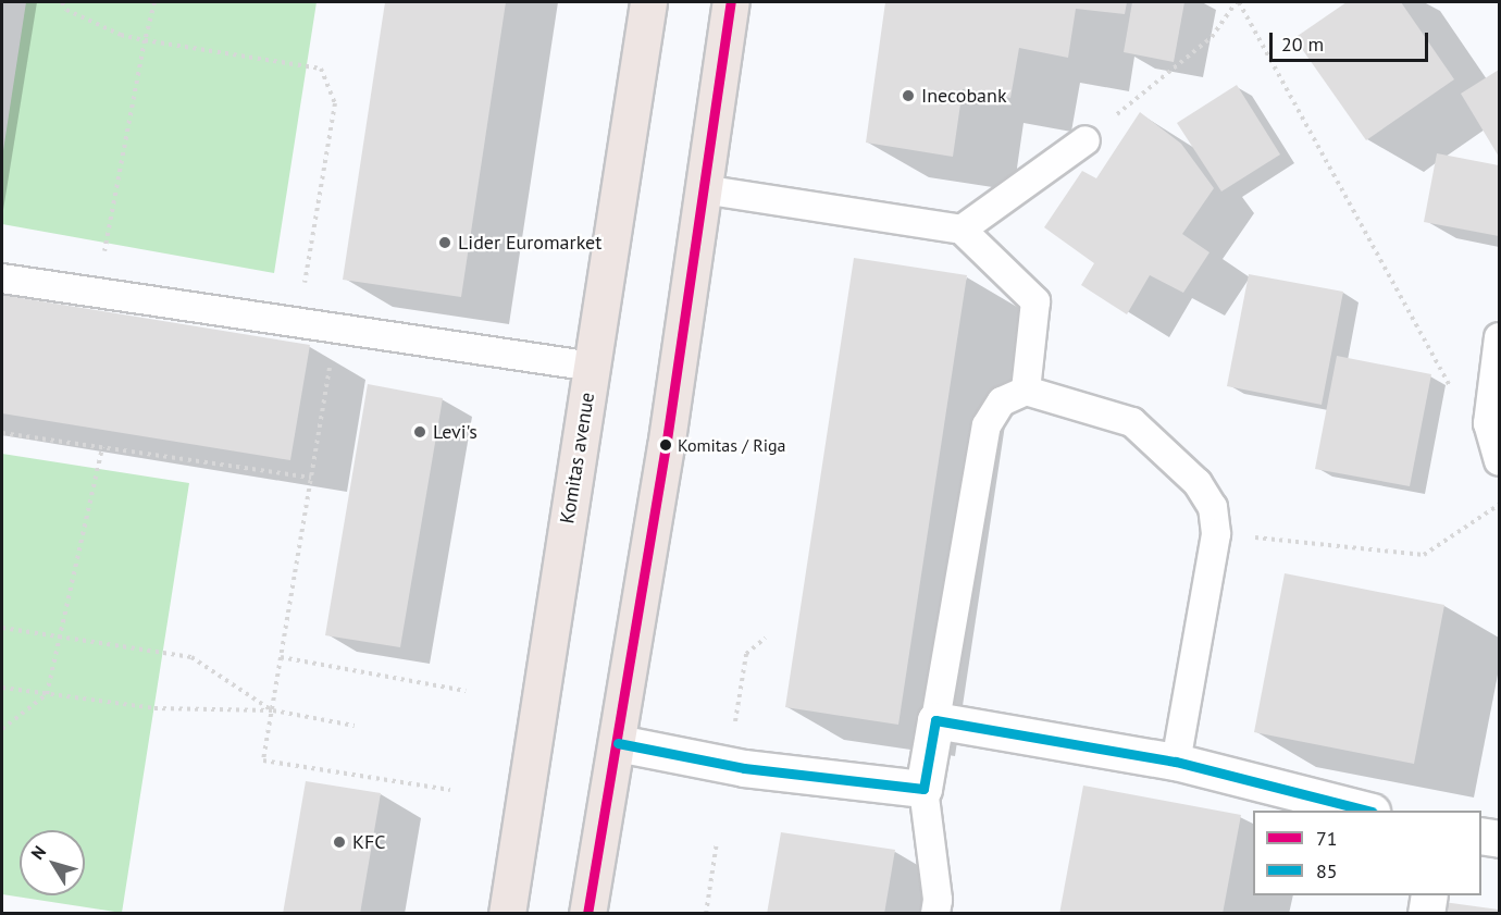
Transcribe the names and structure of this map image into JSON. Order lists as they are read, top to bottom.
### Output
{
  "streets": {
    "main road": ["Komitas avenue"]
  },
  "places": [
    "Inecobank",
    "Lider Euromarket",
    "Levi's",
    "Komitas / Riga",
    "KFC"
  ],
  "lines": ["transit line 71", "transit line 85"],
  "legend": ["71", "85"],
  "scale_bar": "20 m",
  "north": "top left"
}
